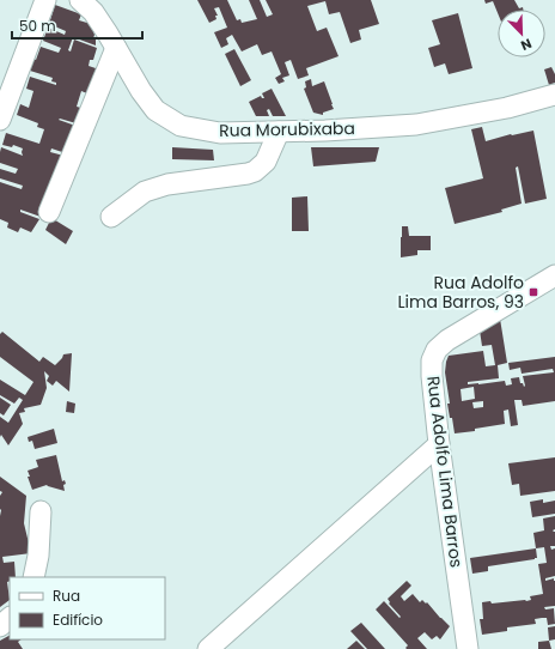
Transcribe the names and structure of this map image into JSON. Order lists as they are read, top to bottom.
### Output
{
  "streets": {
    "street": ["Rua Morubixaba", "Rua Adolfo Lima Barros"]
  },
  "places": {
    "transit": ["Rua Adolfo Lima Barros, 93"]
  },
  "legend": ["Rua", "Edifício"],
  "scale_bar": "50 m",
  "north": "bottom right"
}
